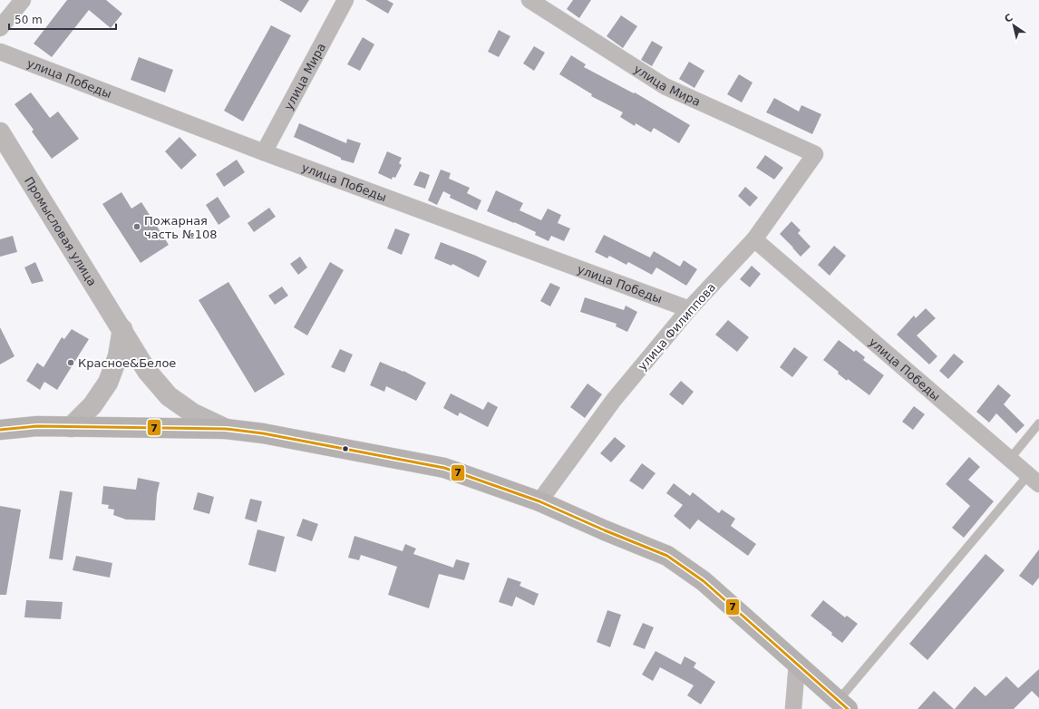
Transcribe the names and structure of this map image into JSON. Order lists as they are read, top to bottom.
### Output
{
  "streets": {
    "main road": ["Промысловая улица"],
    "street": ["улица Мира", "улица Победы", "улица Филиппова"]
  },
  "crossings": [
    ["улица Мира", "улица Победы"],
    ["улица Мира", "улица Филиппова"],
    ["улица Победы", "улица Филиппова"]
  ],
  "places": ["Пожарная часть №108", "Красное&Белое"],
  "lines": ["transit line 7"],
  "scale_bar": "50 m",
  "north": "top left"
}
